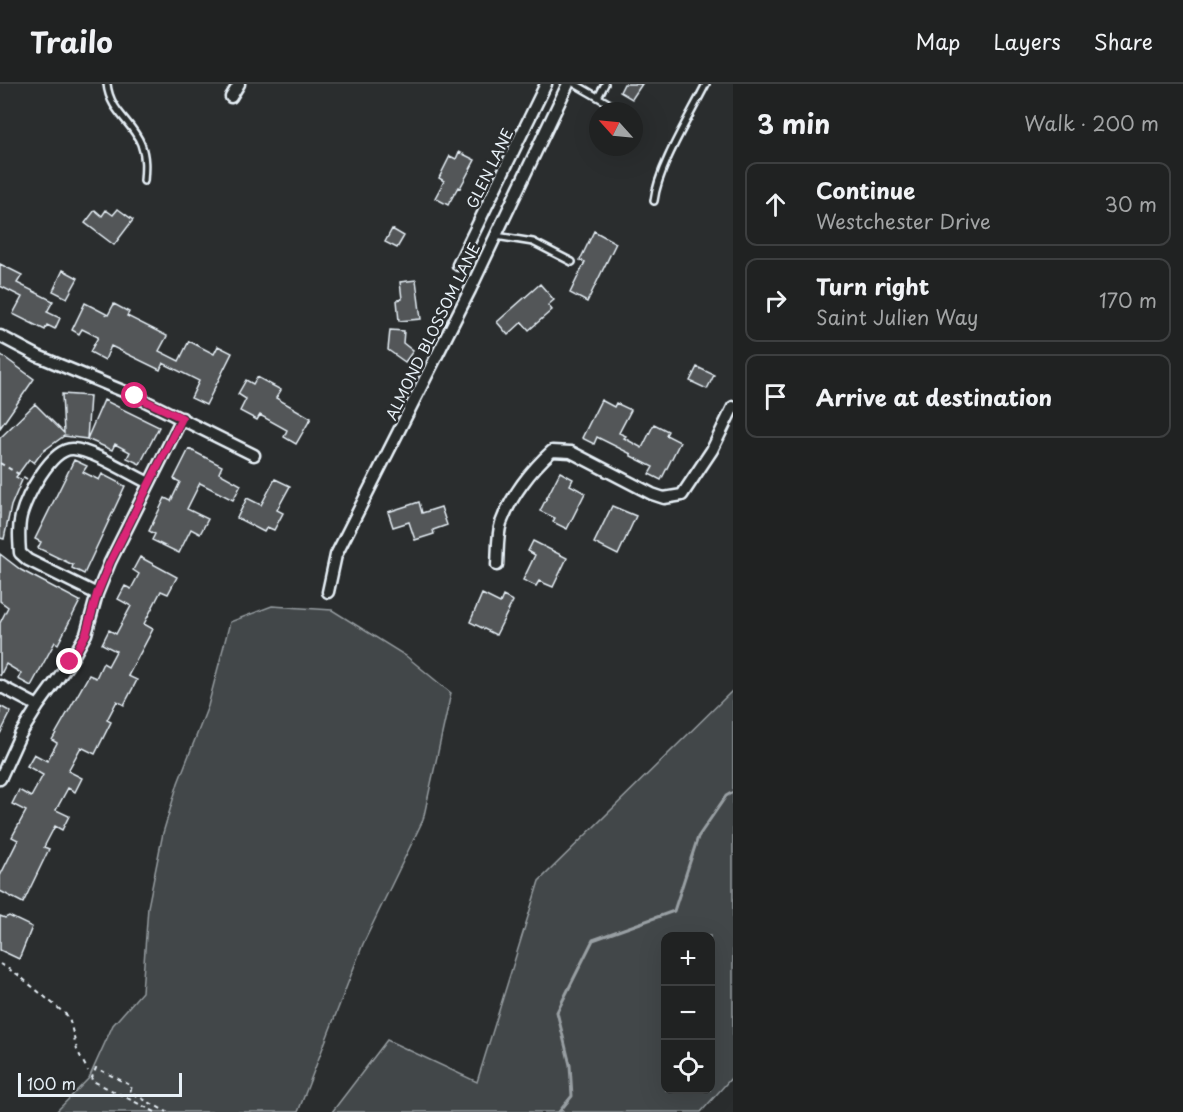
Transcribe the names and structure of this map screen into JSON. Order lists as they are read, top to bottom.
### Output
{
  "streets": {
    "street": ["GLEN LANE", "ALMOND BLOSSOM LANE"]
  },
  "scale_bar": "100 m",
  "north": "top left",
  "page": {
    "header": "Trailo",
    "nav": ["Map", "Layers", "Share"],
    "heading": ["3 min", "Walk · 200 m"],
    "list": [
      ["Continue", "Westchester Drive", "30 m"],
      ["Turn right", "Saint Julien Way", "170 m"],
      "Arrive at destination"
    ],
    "map_buttons": ["+", "−"],
    "scale": "100 m"
  }
}
